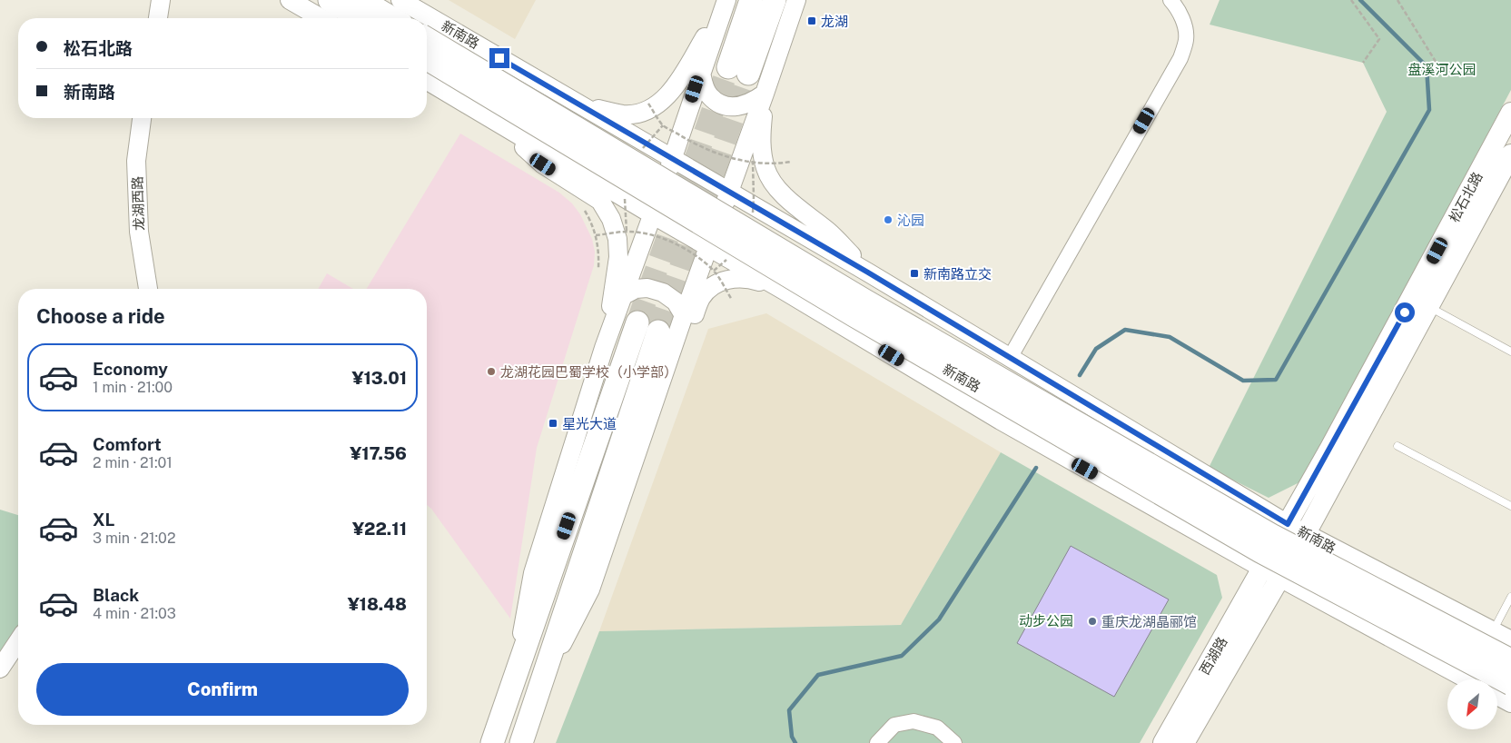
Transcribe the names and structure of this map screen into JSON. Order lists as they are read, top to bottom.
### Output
{
  "streets": {
    "main road": ["新南路", "松石北路", "西湖路"],
    "street": ["龙湖西路"]
  },
  "crossings": [
    ["新南路", "松石北路"],
    ["新南路", "西湖路"],
    ["松石北路", "西湖路"]
  ],
  "parks": ["盘溪河公园", "动步公园"],
  "places": {
    "transit": ["龙湖", "新南路立交", "星光大道"],
    "other": ["沁园", "龙湖花园巴蜀学校（小学部）", "重庆龙湖晶郦馆"]
  },
  "north": "bottom left",
  "page": {
    "banner": ["松石北路", "新南路"],
    "heading": "Choose a ride",
    "list": [
      {
        "name": "Economy",
        "note": "1 min · 21:00",
        "value": "¥13.01"
      },
      {
        "name": "Comfort",
        "note": "2 min · 21:01",
        "value": "¥17.56"
      },
      {
        "name": "XL",
        "note": "3 min · 21:02",
        "value": "¥22.11"
      },
      {
        "name": "Black",
        "note": "4 min · 21:03",
        "value": "¥18.48"
      }
    ],
    "buttons": "Confirm"
  }
}
